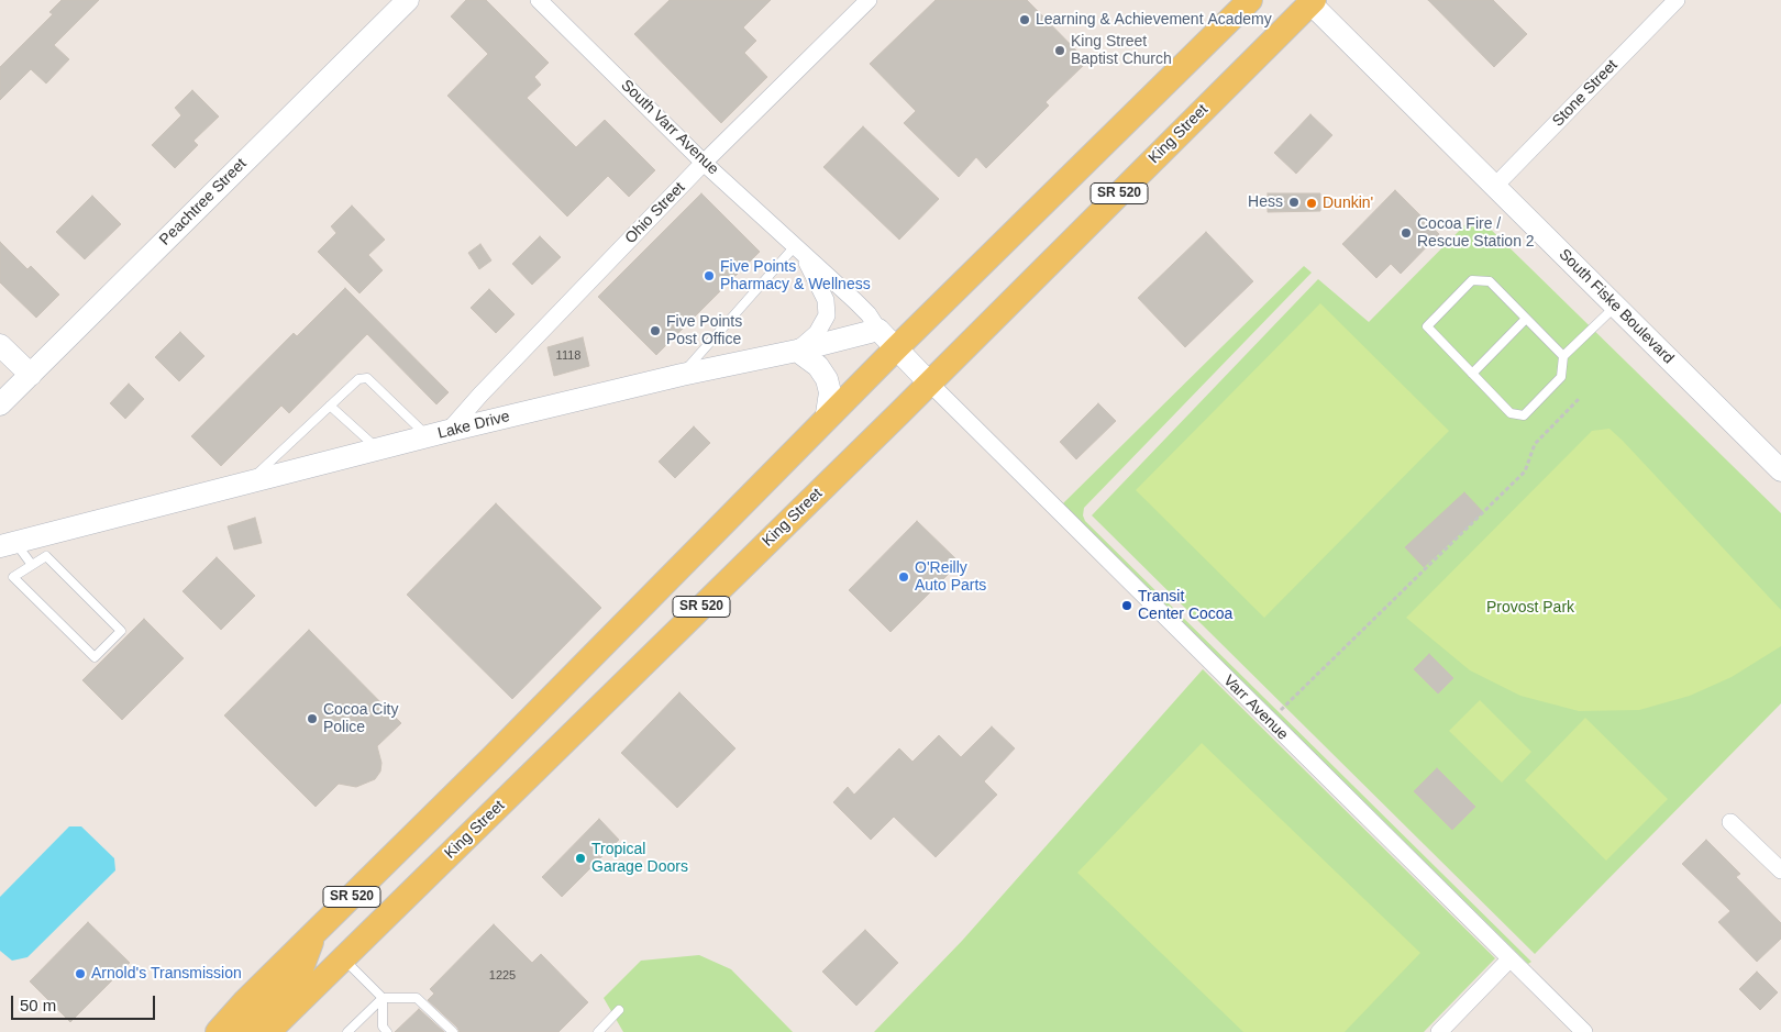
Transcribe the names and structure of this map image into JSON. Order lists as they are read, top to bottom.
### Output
{
  "streets": {
    "main road": ["King Street", "SR 520"],
    "street": [
      "Stone Street",
      "South Varr Avenue",
      "Peachtree Street",
      "Ohio Street",
      "South Fiske Boulevard",
      "Lake Drive",
      "Varr Avenue"
    ]
  },
  "crossings": [
    ["Stone Street", "South Fiske Boulevard"],
    ["South Varr Avenue", "Ohio Street"],
    ["King Street", "South Fiske Boulevard"],
    ["King Street", "Varr Avenue"],
    ["Ohio Street", "Lake Drive"]
  ],
  "parks": ["Provost Park"],
  "places": [
    "Learning & Achievement Academy",
    "King Street Baptist Church",
    "Hess",
    "Dunkin'",
    "Cocoa Fire / Rescue Station 2",
    "Five Points Pharmacy & Wellness",
    "Five Points Post Office",
    "O'Reilly Auto Parts",
    "Transit Center Cocoa",
    "Cocoa City Police",
    "Tropical Garage Doors",
    "Arnold's Transmission"
  ],
  "house_numbers": ["1118", "1225"],
  "scale_bar": "50 m"
}
